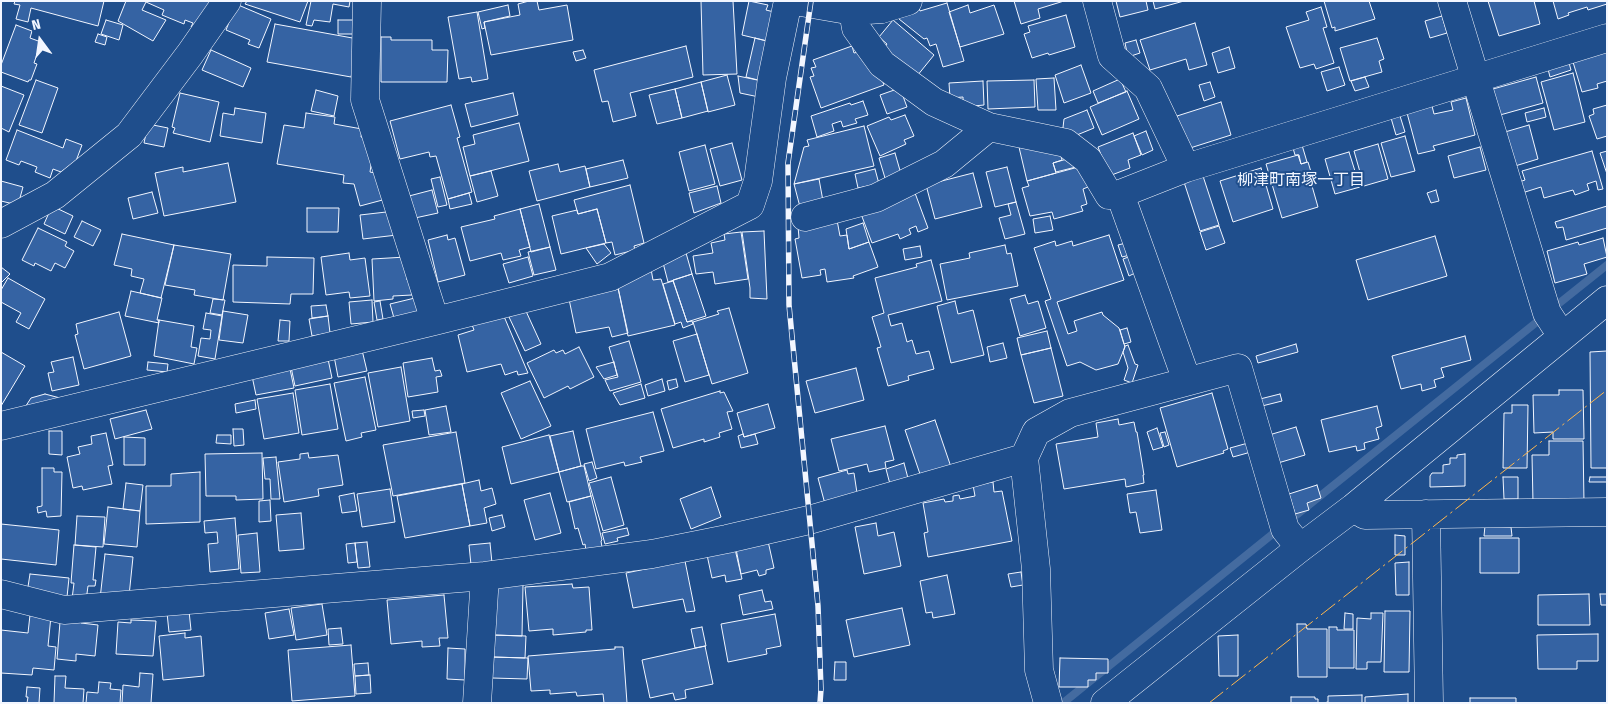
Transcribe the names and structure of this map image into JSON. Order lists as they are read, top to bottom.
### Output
{
  "districts": ["柳津町南塚一丁目"],
  "north": "top"
}
